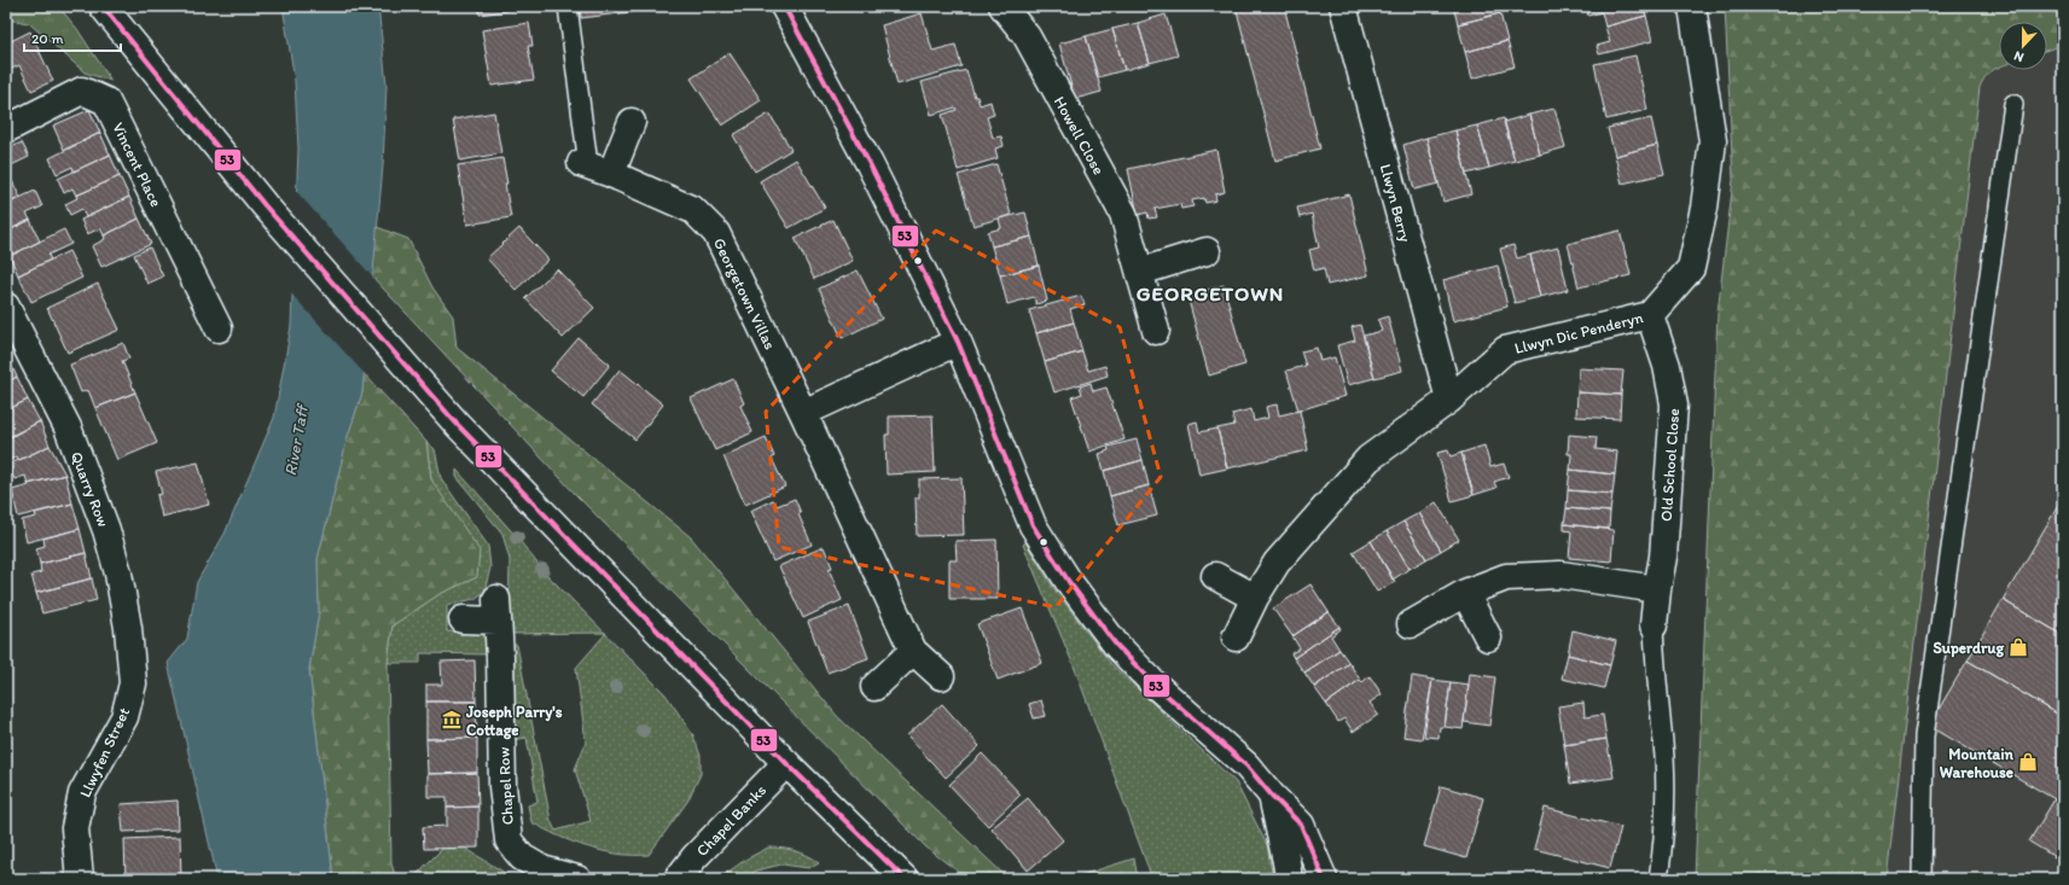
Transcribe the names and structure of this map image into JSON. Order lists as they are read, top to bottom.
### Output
{
  "streets": {
    "street": [
      "Howell Close",
      "Vincent Place",
      "Llwyn Berry",
      "Georgetown Villas",
      "Llwyn Dic Penderyn",
      "Old School Close",
      "Quarry Row",
      "Llwyfen Street",
      "Chapel Row",
      "Chapel Banks"
    ]
  },
  "crossings": [
    ["Llwyn Berry", "Llwyn Dic Penderyn"],
    ["Llwyn Dic Penderyn", "Old School Close"],
    ["Quarry Row", "Llwyfen Street"]
  ],
  "districts": ["GEORGETOWN"],
  "water": ["River Taff"],
  "places": {
    "shop": ["Superdrug", "Mountain Warehouse"],
    "museum": ["Joseph Parry's Cottage"]
  },
  "lines": ["transit line 53"],
  "scale_bar": "20 m",
  "north": "bottom"
}
